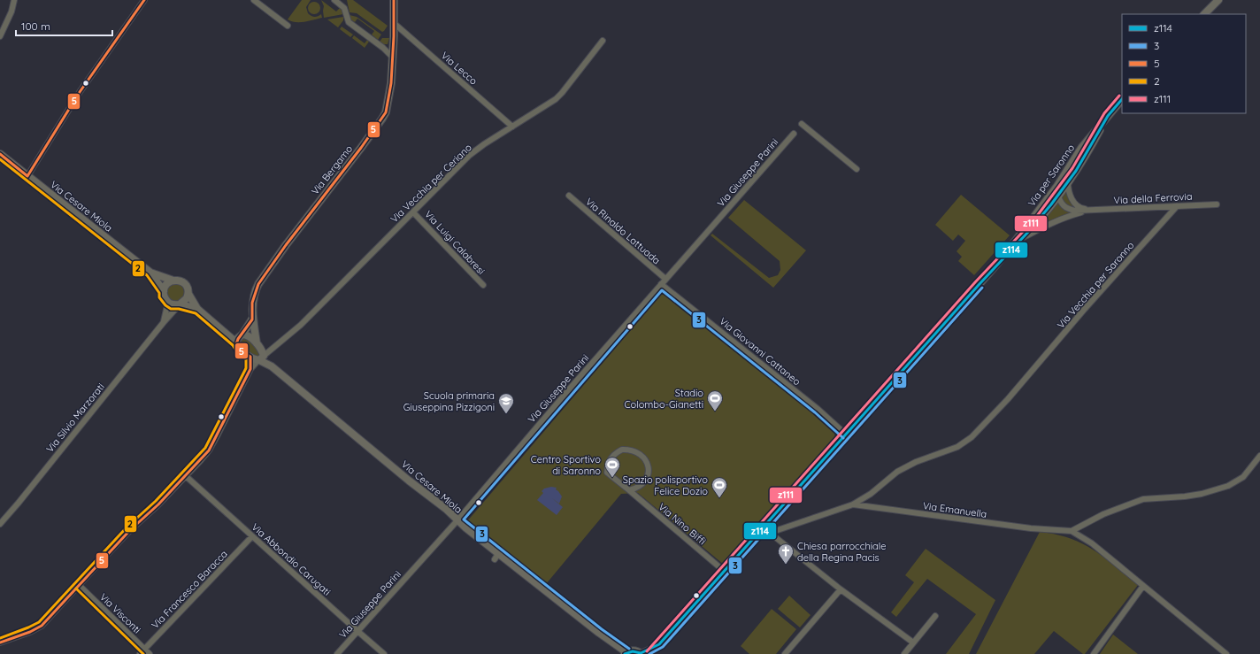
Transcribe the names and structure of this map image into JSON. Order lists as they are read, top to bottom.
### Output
{
  "streets": {
    "street": [
      "Via Lecco",
      "Via Bergamo",
      "Via Giuseppe Parini",
      "Via per Saronno",
      "Via Vecchia per Ceriano",
      "Via della Ferrovia",
      "Via Cesare Miola",
      "Via Rinaldo Lattuada",
      "Via Luigi Calabresi",
      "Via Vecchia per Saronno",
      "Via Giovanni Cattaneo",
      "Via Silvio Marzorati",
      "Via Emanuella",
      "Via Nino Biffi",
      "Via Abbondio Carugati",
      "Via Francesco Baracca",
      "Via Visconti"
    ]
  },
  "crossings": [
    ["Via Lecco", "Via Bergamo"],
    ["Via Lecco", "Via Vecchia per Ceriano"],
    ["Via Bergamo", "Via Vecchia per Ceriano"],
    ["Via Bergamo", "Via Cesare Miola"],
    ["Via Giuseppe Parini", "Via Cesare Miola"],
    ["Via Giuseppe Parini", "Via Rinaldo Lattuada"],
    ["Via Giuseppe Parini", "Via Giovanni Cattaneo"],
    ["Via Giuseppe Parini", "Via Abbondio Carugati"],
    ["Via per Saronno", "Via della Ferrovia"],
    ["Via Vecchia per Ceriano", "Via Cesare Miola"],
    ["Via Vecchia per Ceriano", "Via Luigi Calabresi"],
    ["Via della Ferrovia", "Via Vecchia per Saronno"],
    ["Via Cesare Miola", "Via Silvio Marzorati"],
    ["Via Vecchia per Saronno", "Via Emanuella"],
    ["Via Abbondio Carugati", "Via Francesco Baracca"],
    ["Via Francesco Baracca", "Via Visconti"]
  ],
  "places": {
    "sports": ["Stadio Colombo-Gianetti", "Centro Sportivo di Saronno", "Spazio polisportivo Felice Dozio"],
    "school or university": ["Scuola primaria Giuseppina Pizzigoni"],
    "church": ["Chiesa parrocchiale della Regina Pacis"]
  },
  "lines": [
    "transit line 5",
    "transit line z111",
    "transit line z114",
    "transit line 2",
    "transit line 3"
  ],
  "legend": [
    "z114",
    "3",
    "5",
    "2",
    "z111"
  ],
  "scale_bar": "100 m"
}
